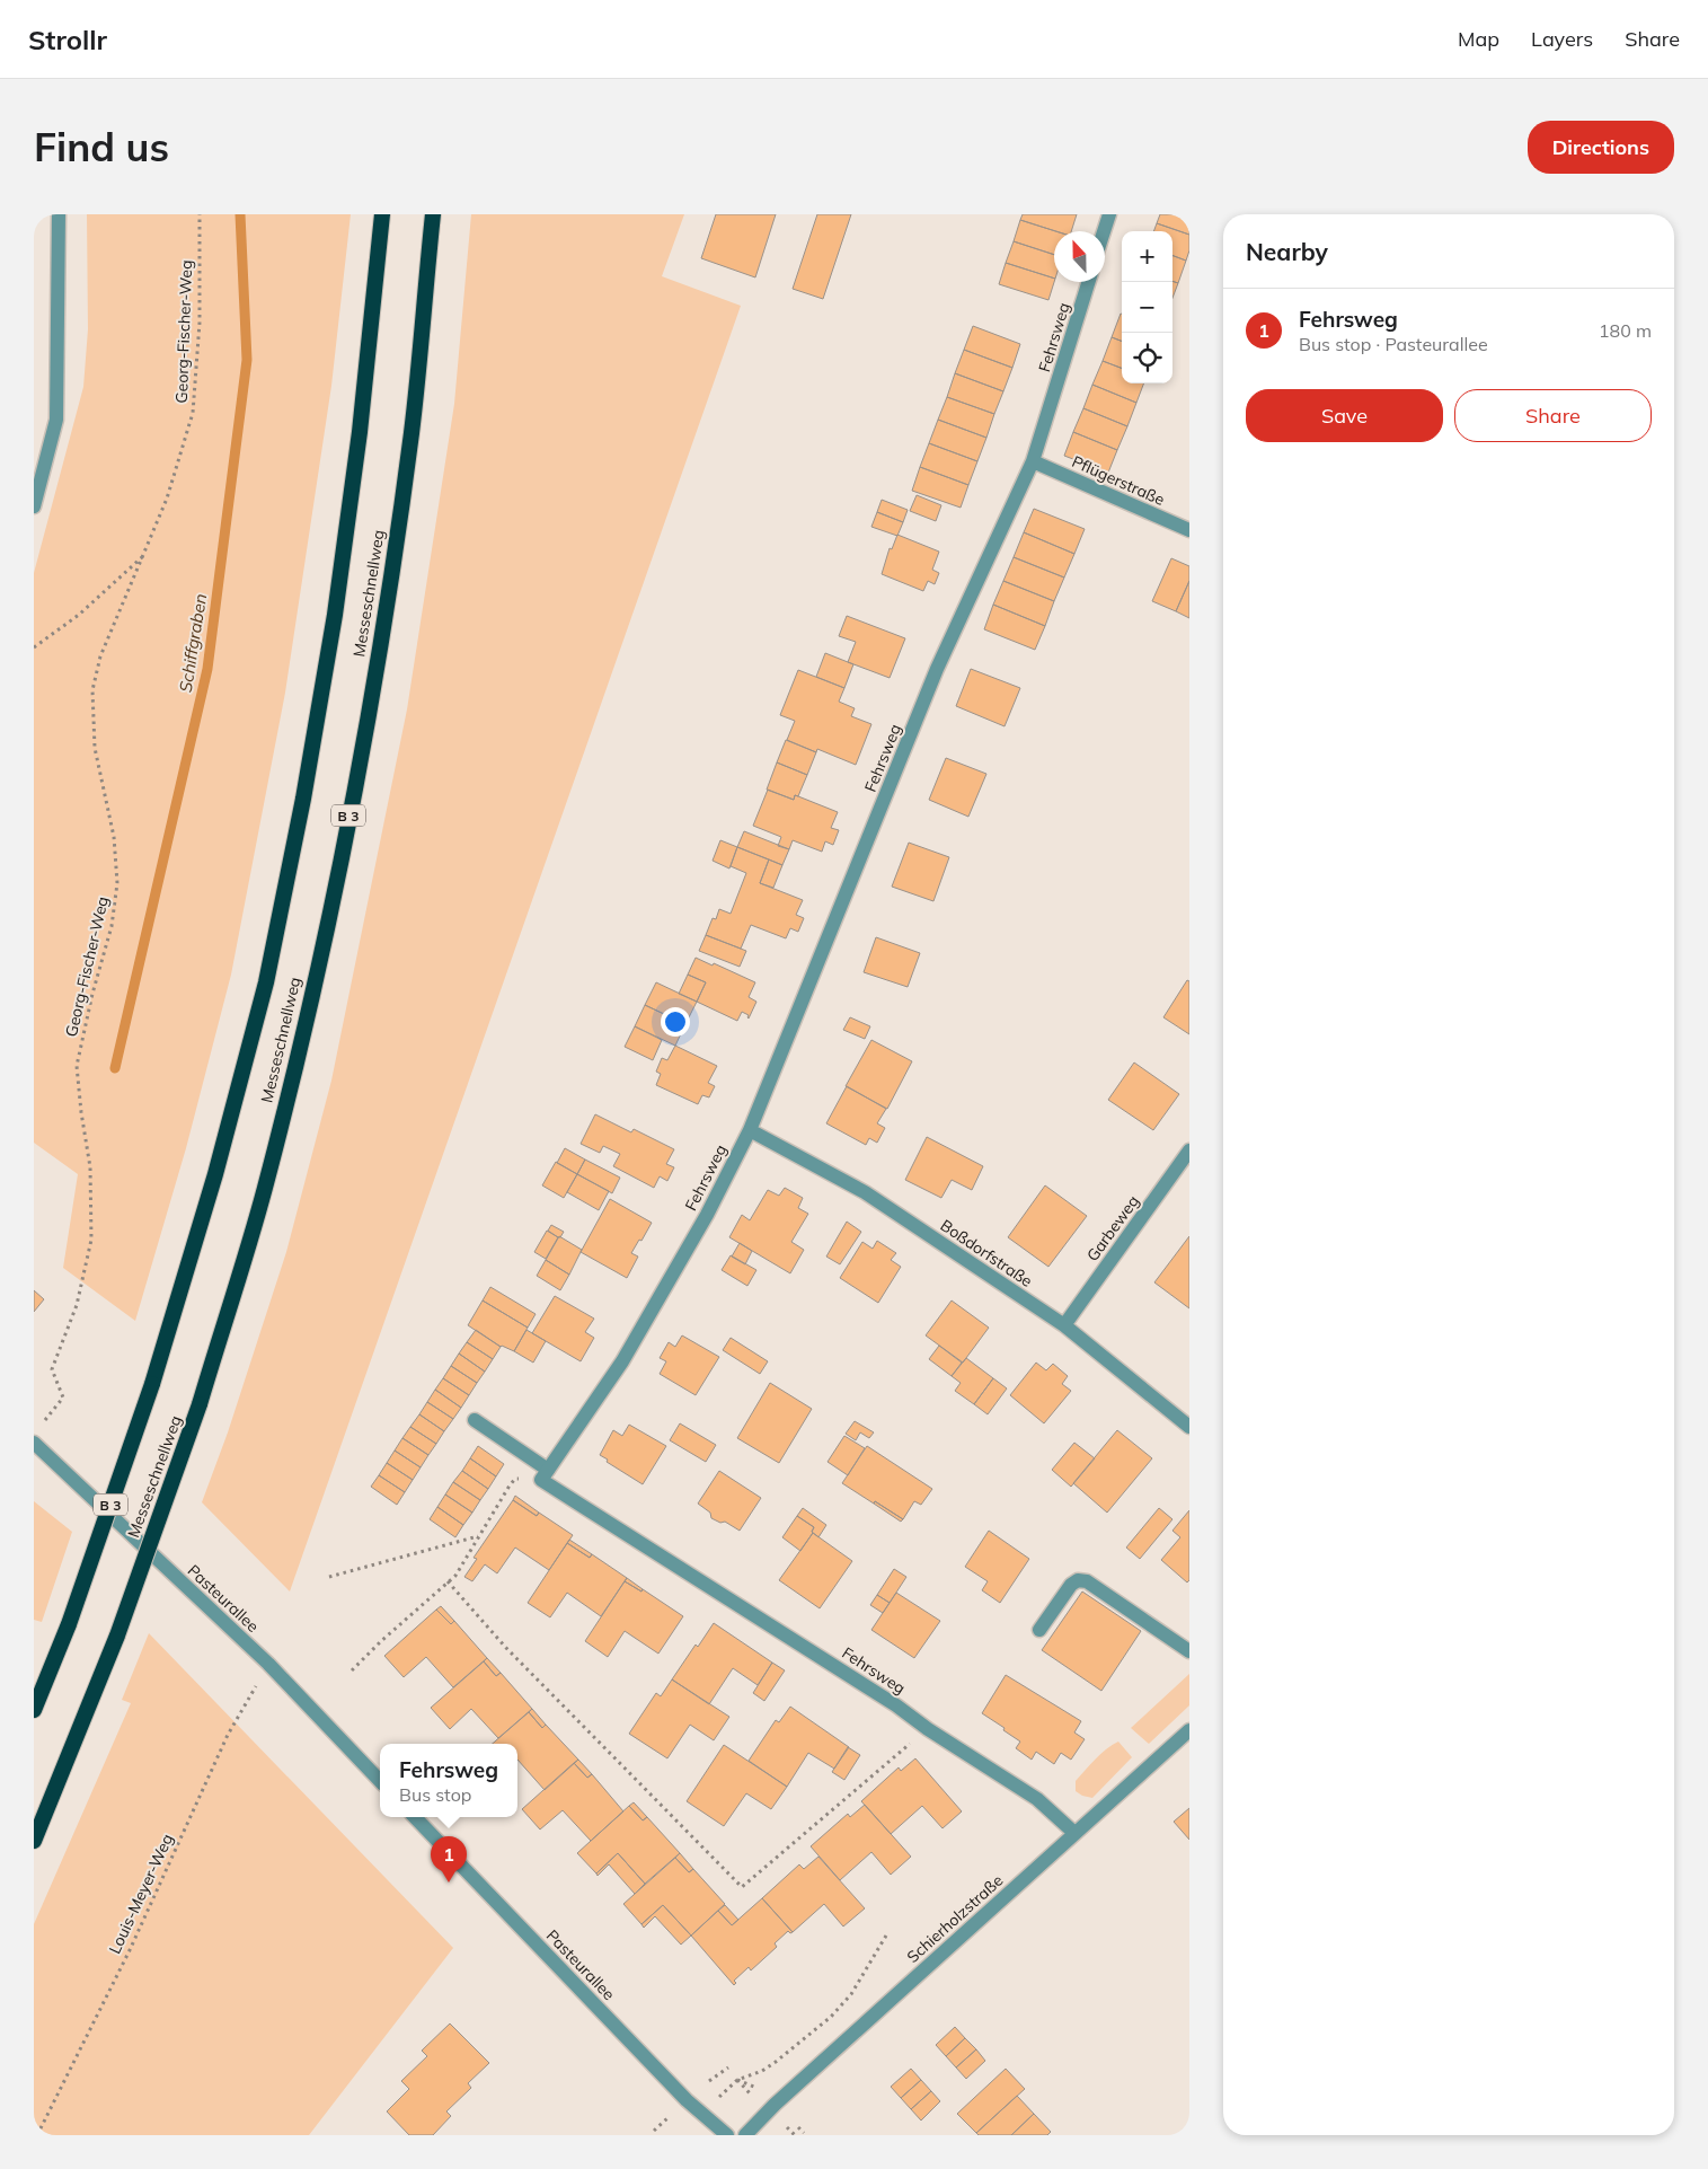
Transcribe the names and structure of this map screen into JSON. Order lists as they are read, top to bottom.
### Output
{
  "streets": {
    "highway": ["Messeschnellweg", "B 3"],
    "street": [
      "Fehrsweg",
      "Pflügerstraße",
      "Garbeweg",
      "Boßdorfstraße",
      "Pasteurallee",
      "Schierholzstraße"
    ],
    "path": ["Georg-Fischer-Weg", "Louis-Meyer-Weg"]
  },
  "crossings": [
    ["Fehrsweg", "Pflügerstraße"],
    ["Fehrsweg", "Boßdorfstraße"],
    ["Fehrsweg", "Schierholzstraße"],
    ["Garbeweg", "Boßdorfstraße"],
    ["Pasteurallee", "Louis-Meyer-Weg"]
  ],
  "water": ["Schiffgraben"],
  "north": "top",
  "page": {
    "header": "Strollr",
    "nav": ["Map", "Layers", "Share"],
    "buttons": [
      "Directions",
      ["Save", "Share"]
    ],
    "title": "Find us",
    "heading": "Nearby",
    "map_buttons": ["+", "−"],
    "list": [
      {
        "mark": "1",
        "name": "Fehrsweg",
        "note": "Bus stop · Pasteurallee",
        "value": "180 m"
      }
    ],
    "popup": ["Fehrsweg", "Bus stop"],
    "pins": "1"
  }
}
